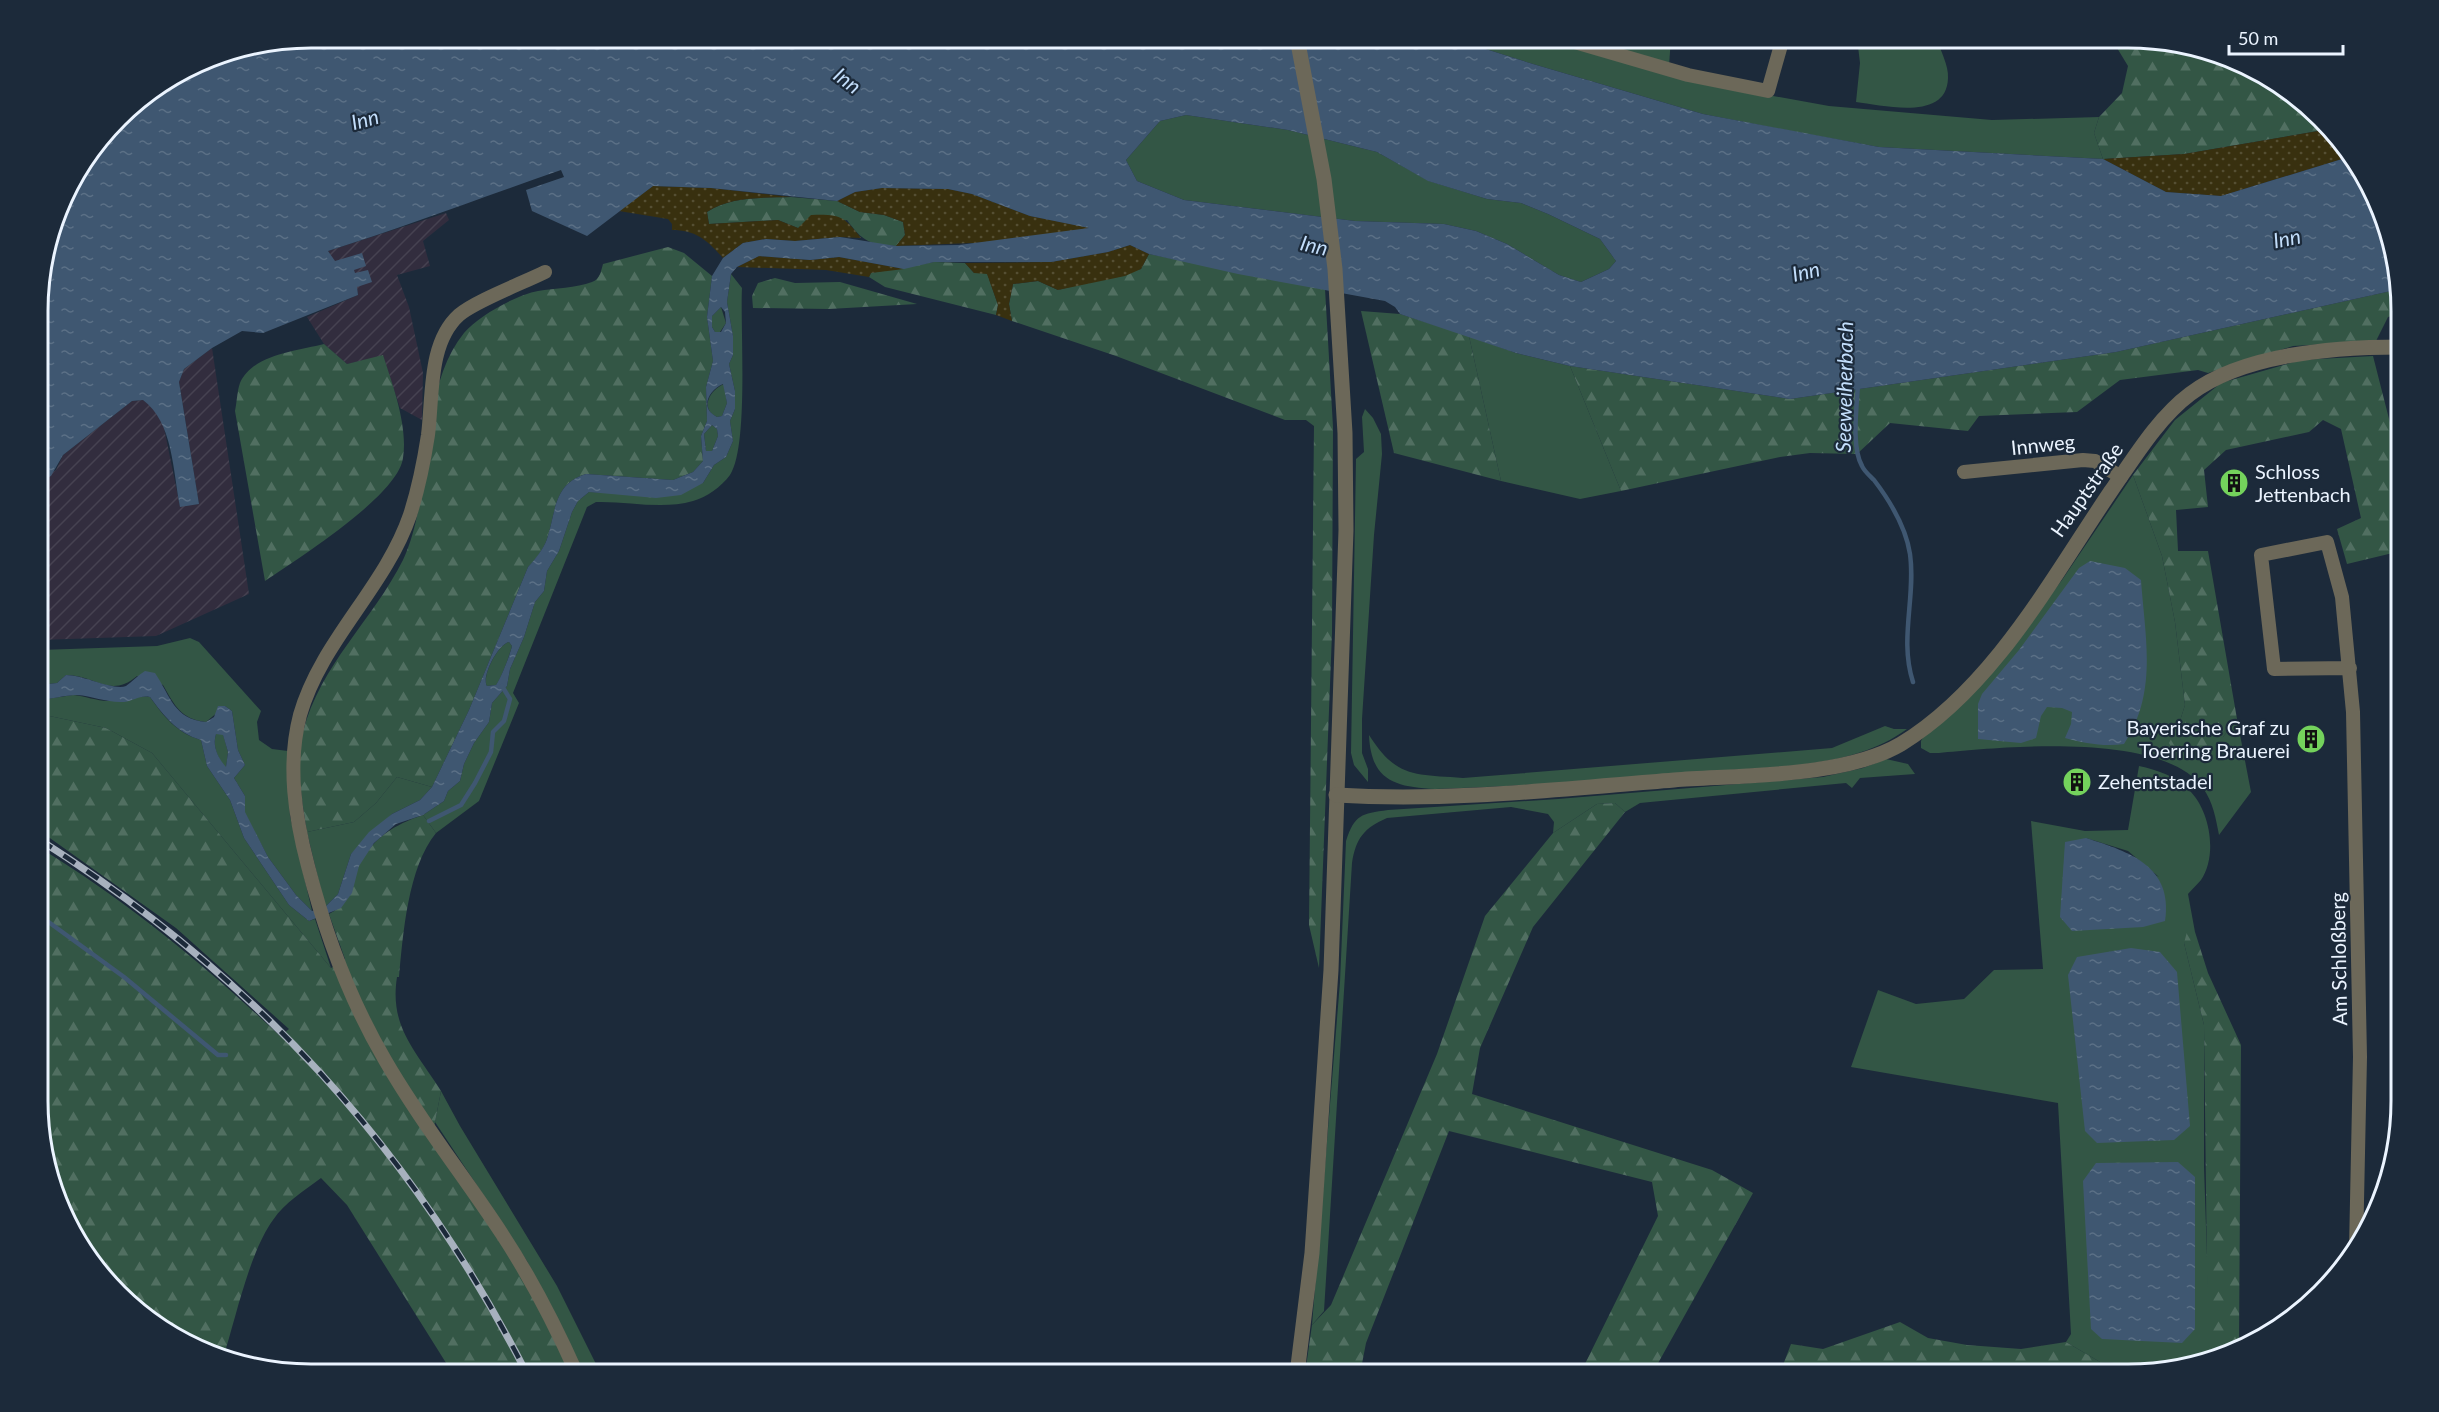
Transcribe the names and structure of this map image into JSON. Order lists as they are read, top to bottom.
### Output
{
  "streets": {
    "street": ["Innweg", "Hauptstraße", "Am Schloßberg"]
  },
  "crossings": [
    ["Innweg", "Hauptstraße"]
  ],
  "water": ["Inn", "Seeweiherbach"],
  "places": {
    "building": ["Schloss Jettenbach", "Bayerische Graf zu Toerring Brauerei", "Zehentstadel"]
  },
  "scale_bar": "50 m"
}
